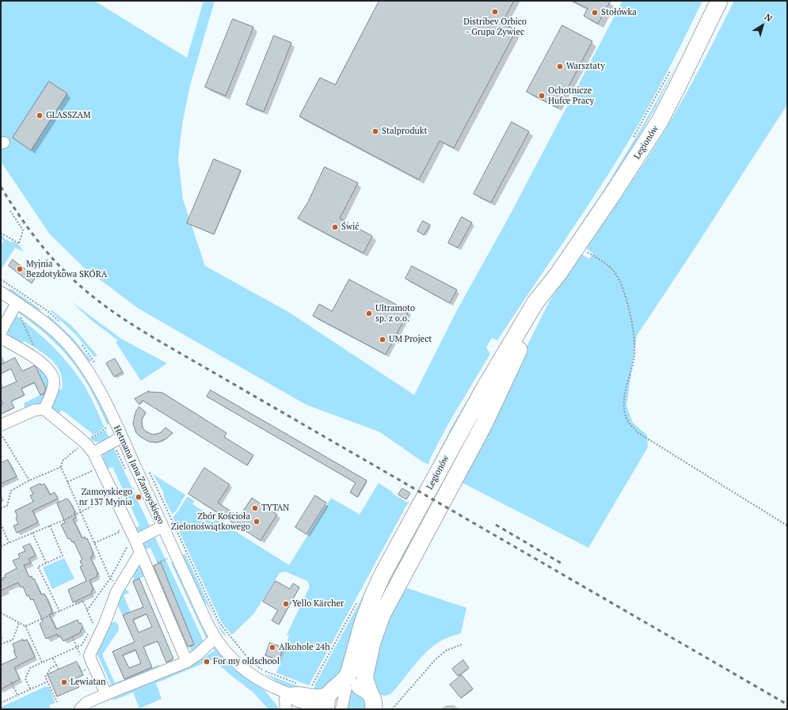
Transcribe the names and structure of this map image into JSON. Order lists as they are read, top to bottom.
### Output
{
  "streets": {
    "highway": ["Legionów"],
    "street": ["Hetmana Jana Zamoyskiego"]
  },
  "crossings": [
    ["Legionów", "Hetmana Jana Zamoyskiego"]
  ],
  "places": [
    "Distribev Orbico - Grupa Żywiec",
    "Stołówka",
    "Warsztaty",
    "Ochotnicze Hufce Pracy",
    "GLASSZAM",
    "Stalprodukt",
    "Świć",
    "Myjnia Bezdotykowa SKÓRA",
    "Ultramoto sp. z o.o.",
    "UM Project",
    "Zamoyskiego nr 137 Myjnia",
    "TYTAN",
    "Zbór Kościoła Zielonoświątkowego",
    "Yello Kärcher",
    "Alkohole 24h",
    "For my oldschool",
    "Lewiatan"
  ],
  "north": "top right"
}
